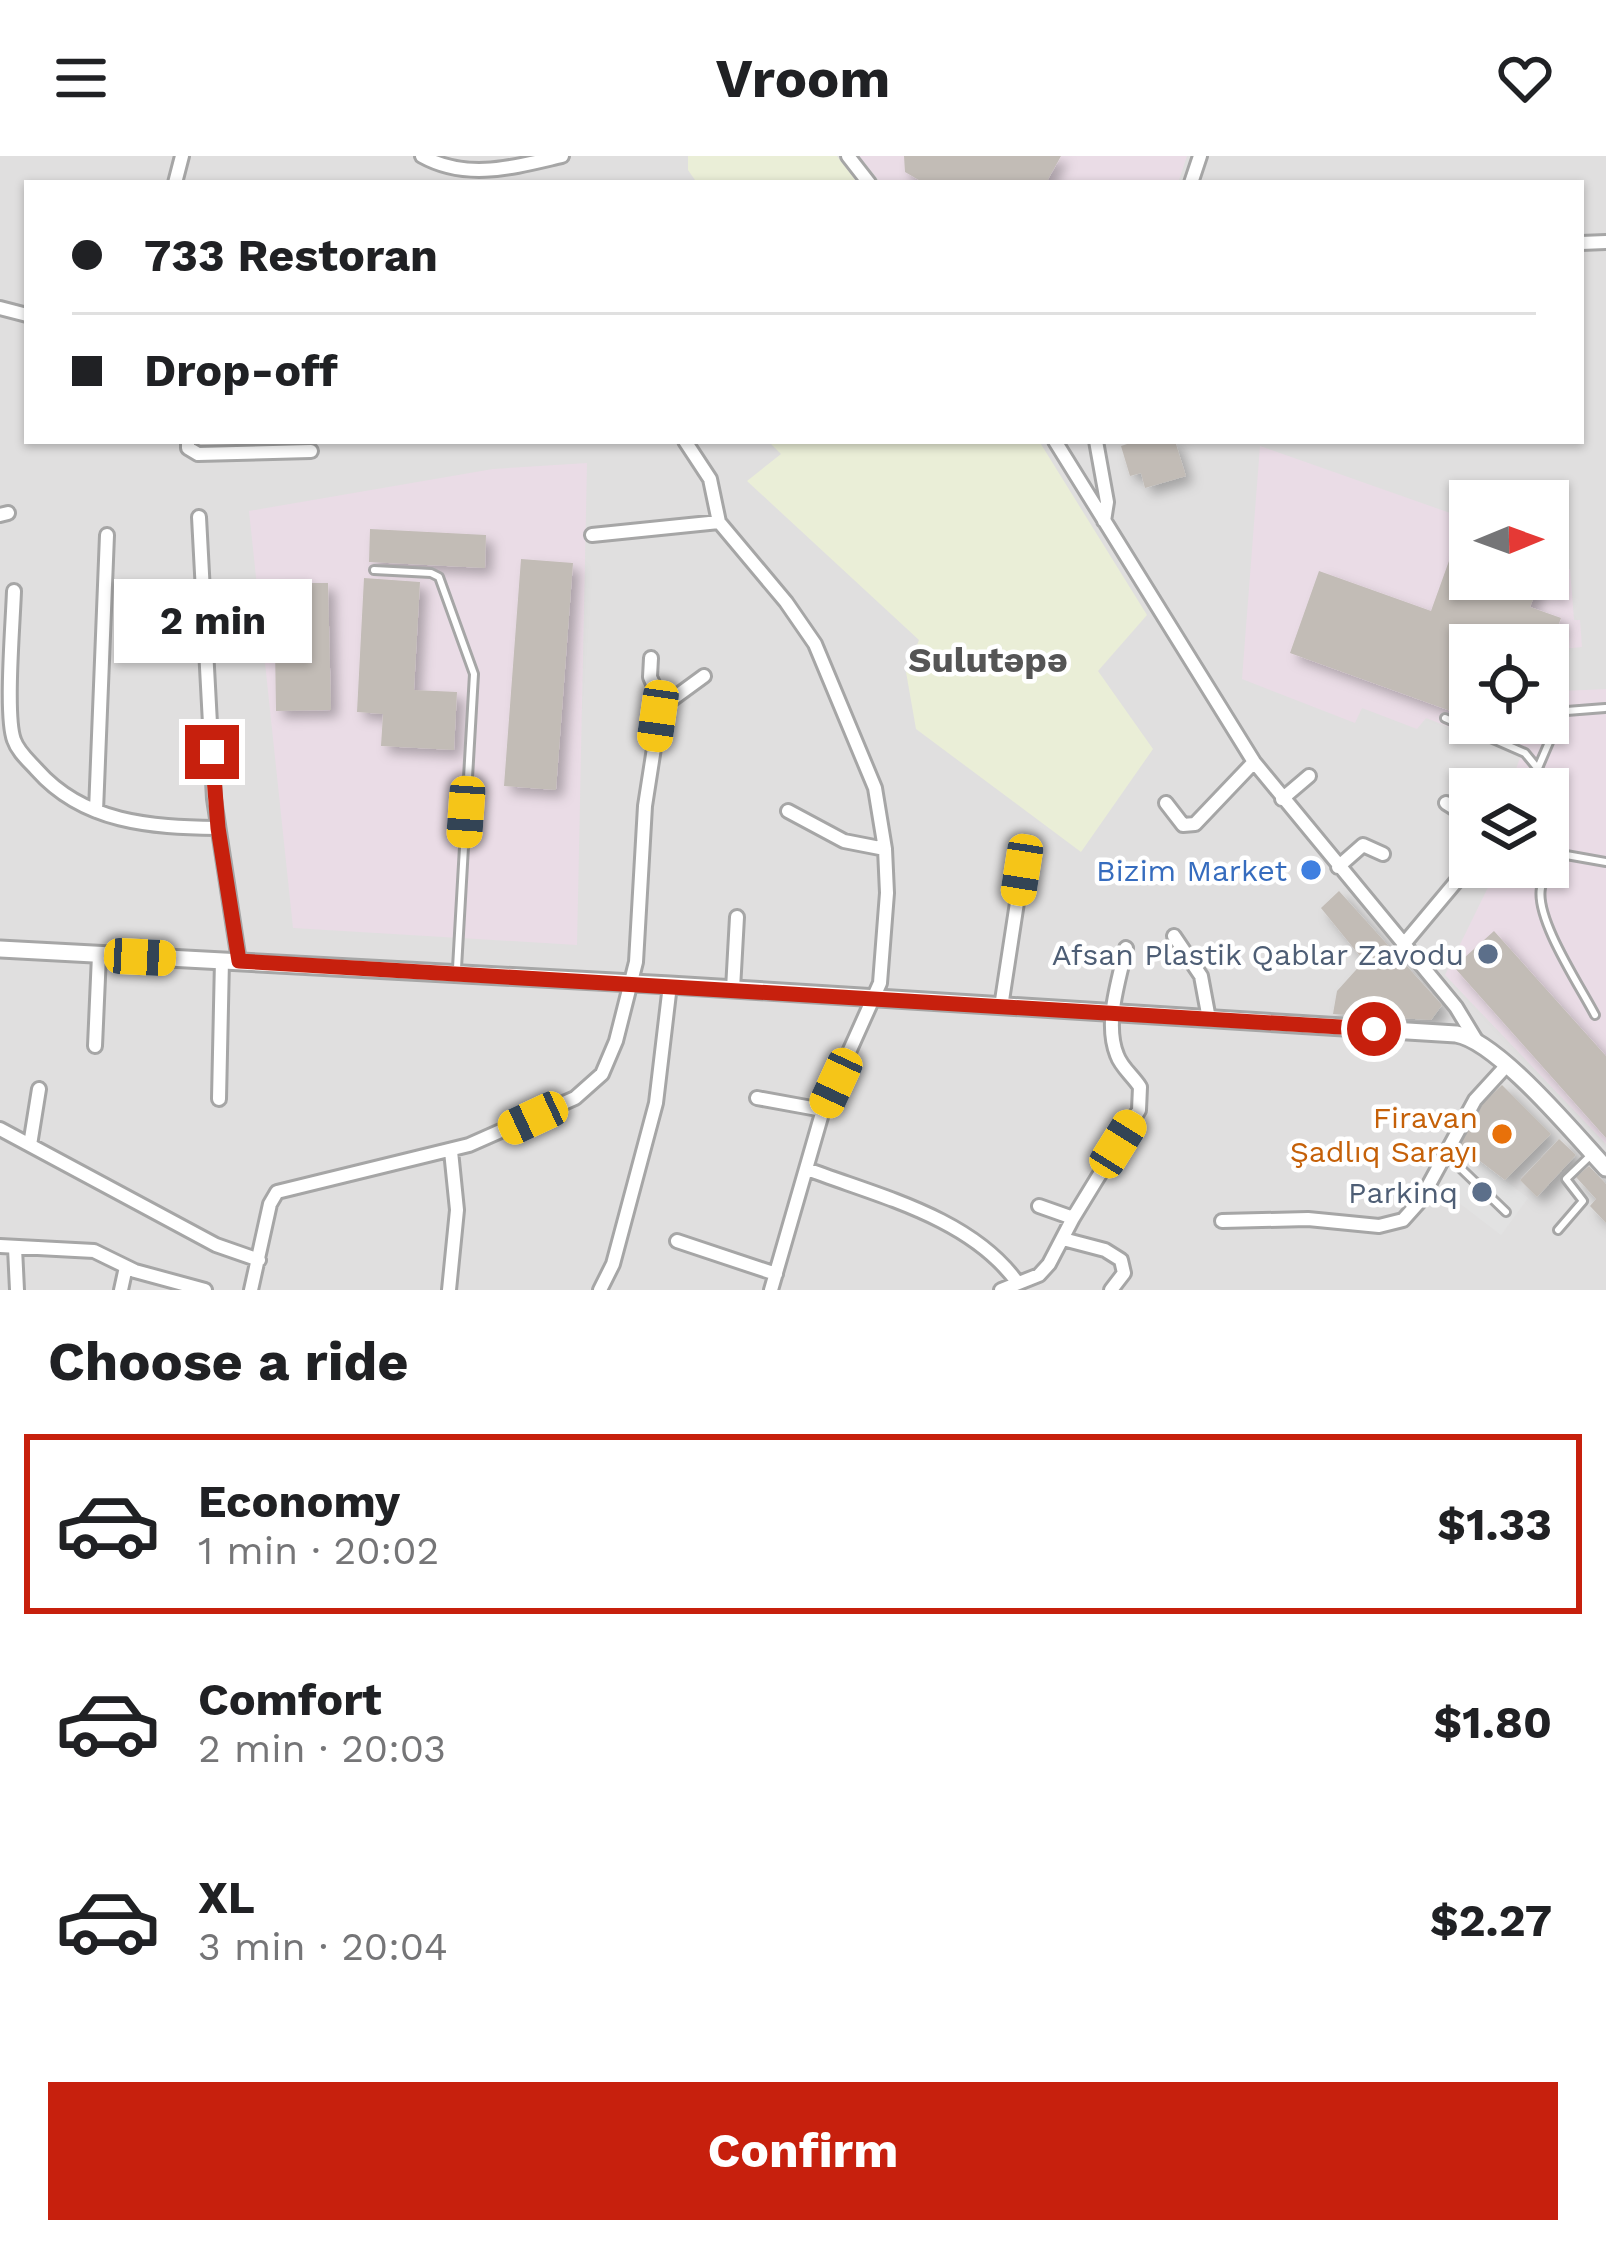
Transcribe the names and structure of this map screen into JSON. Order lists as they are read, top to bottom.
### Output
{
  "districts": ["Sulutəpə"],
  "places": [
    "Bizim Market",
    "Afsan Plastik Qablar Zavodu",
    "Firavan Şadlıq Sarayı",
    "Parkinq"
  ],
  "north": "right",
  "page": {
    "header": "Vroom",
    "banner": ["733 Restoran", "Drop-off"],
    "bubble": "2 min",
    "heading": "Choose a ride",
    "list": [
      {
        "name": "Economy",
        "note": "1 min · 20:02",
        "value": "$1.33"
      },
      {
        "name": "Comfort",
        "note": "2 min · 20:03",
        "value": "$1.80"
      },
      {
        "name": "XL",
        "note": "3 min · 20:04",
        "value": "$2.27"
      }
    ],
    "buttons": "Confirm"
  }
}
